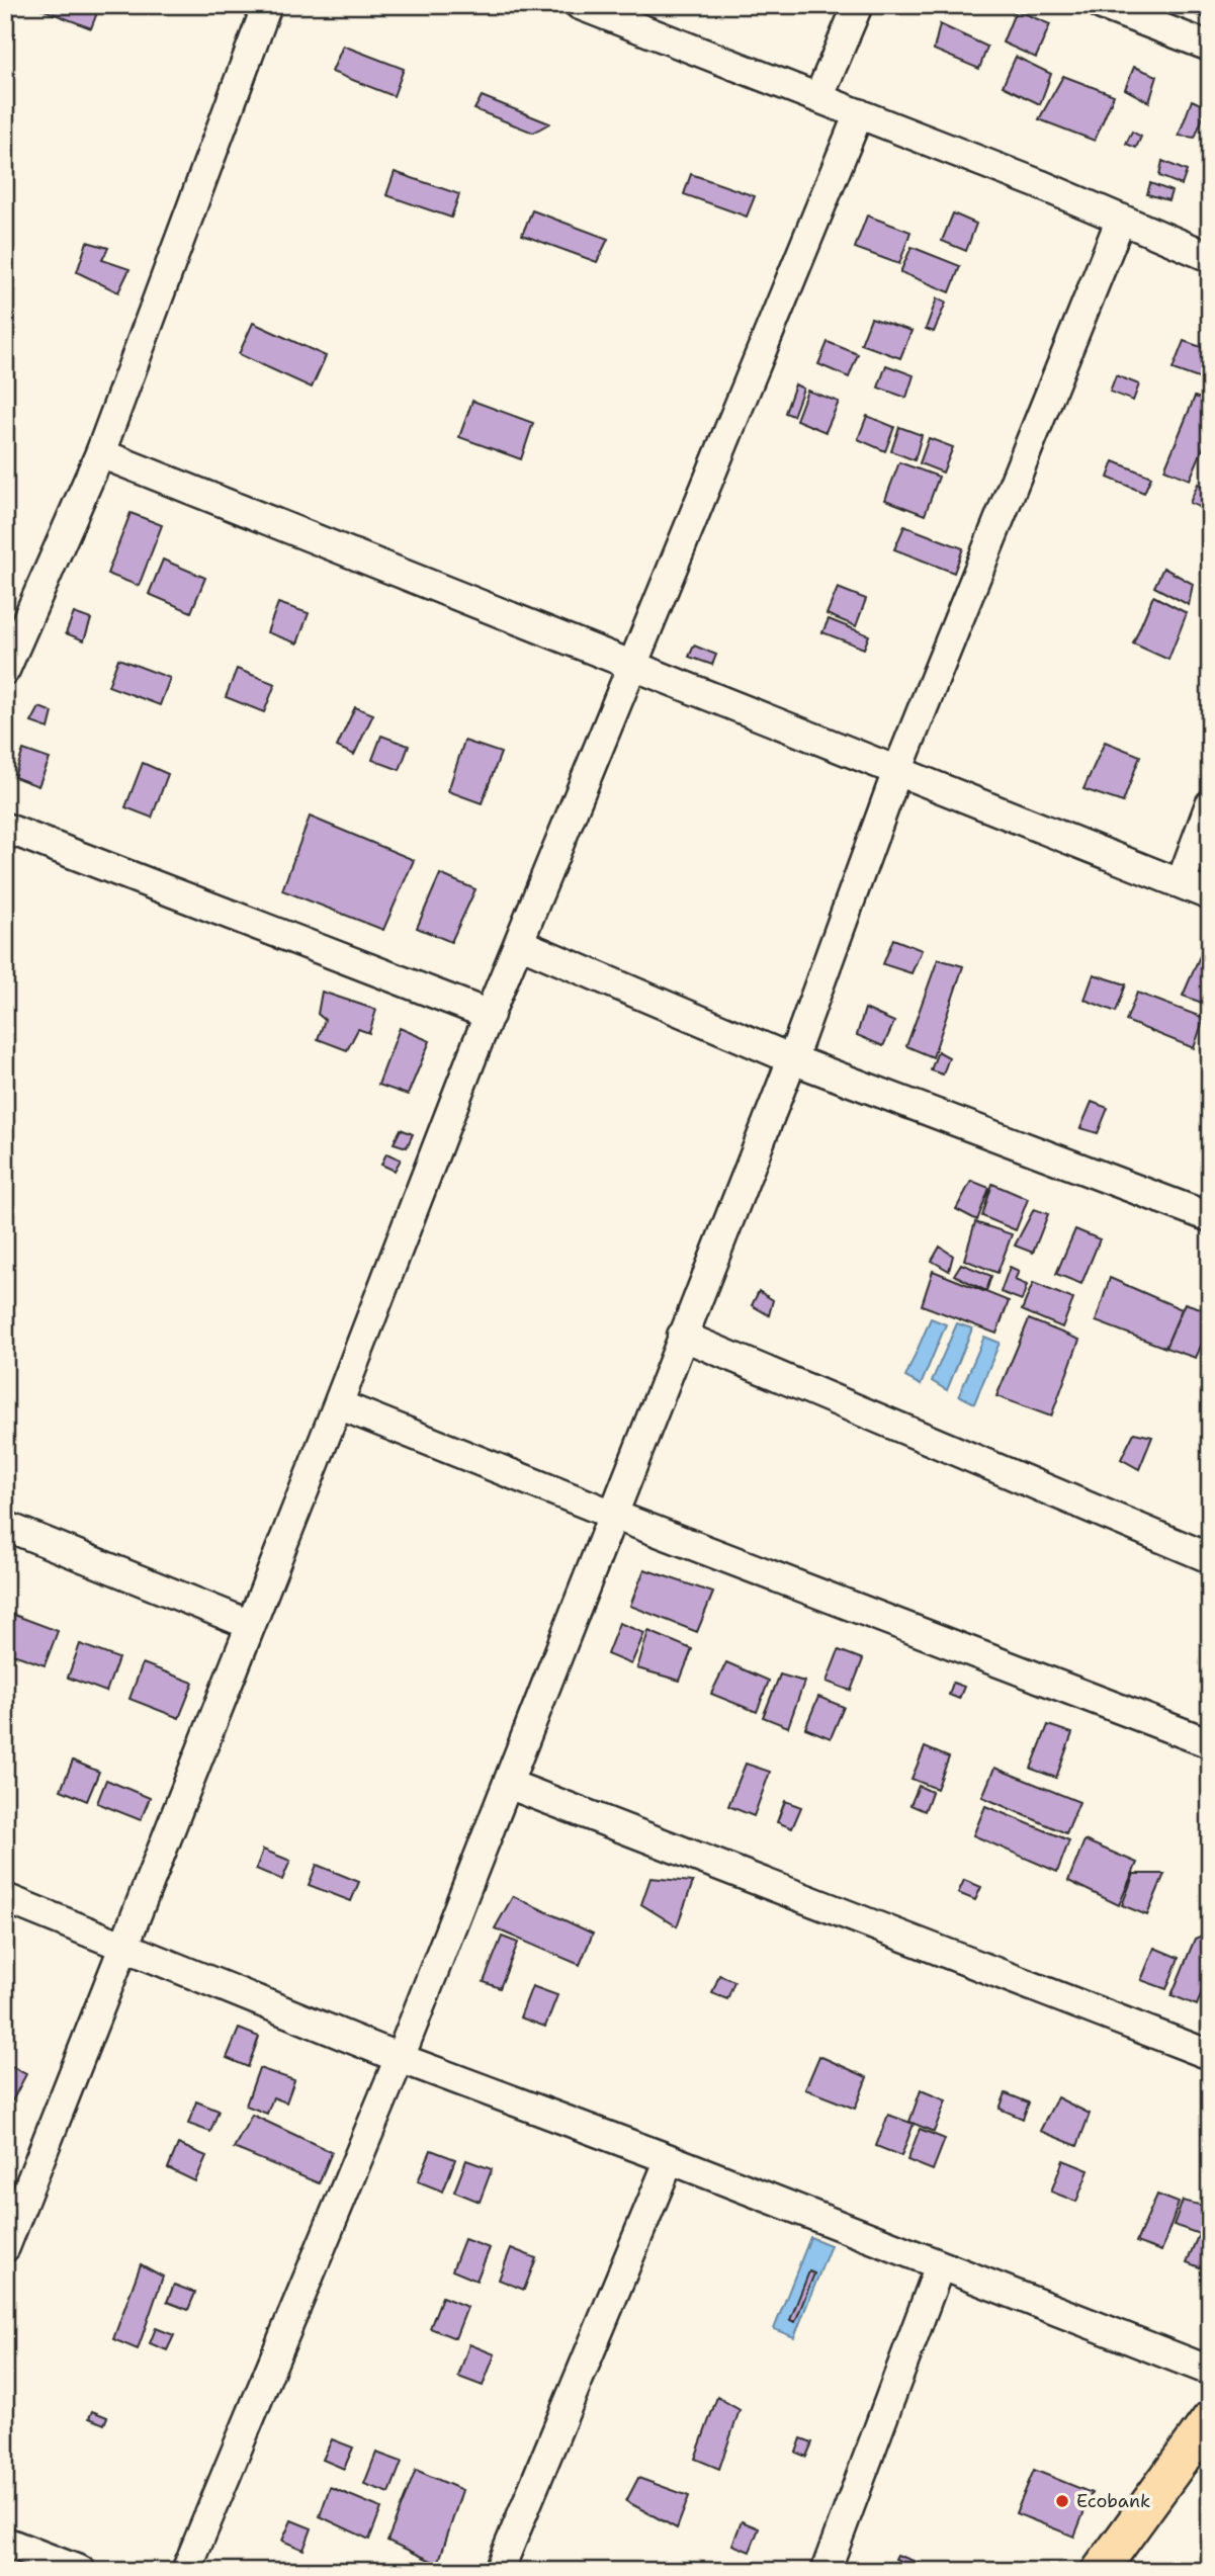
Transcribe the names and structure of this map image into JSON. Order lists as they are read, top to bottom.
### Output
{
  "places": ["Ecobank"]
}
